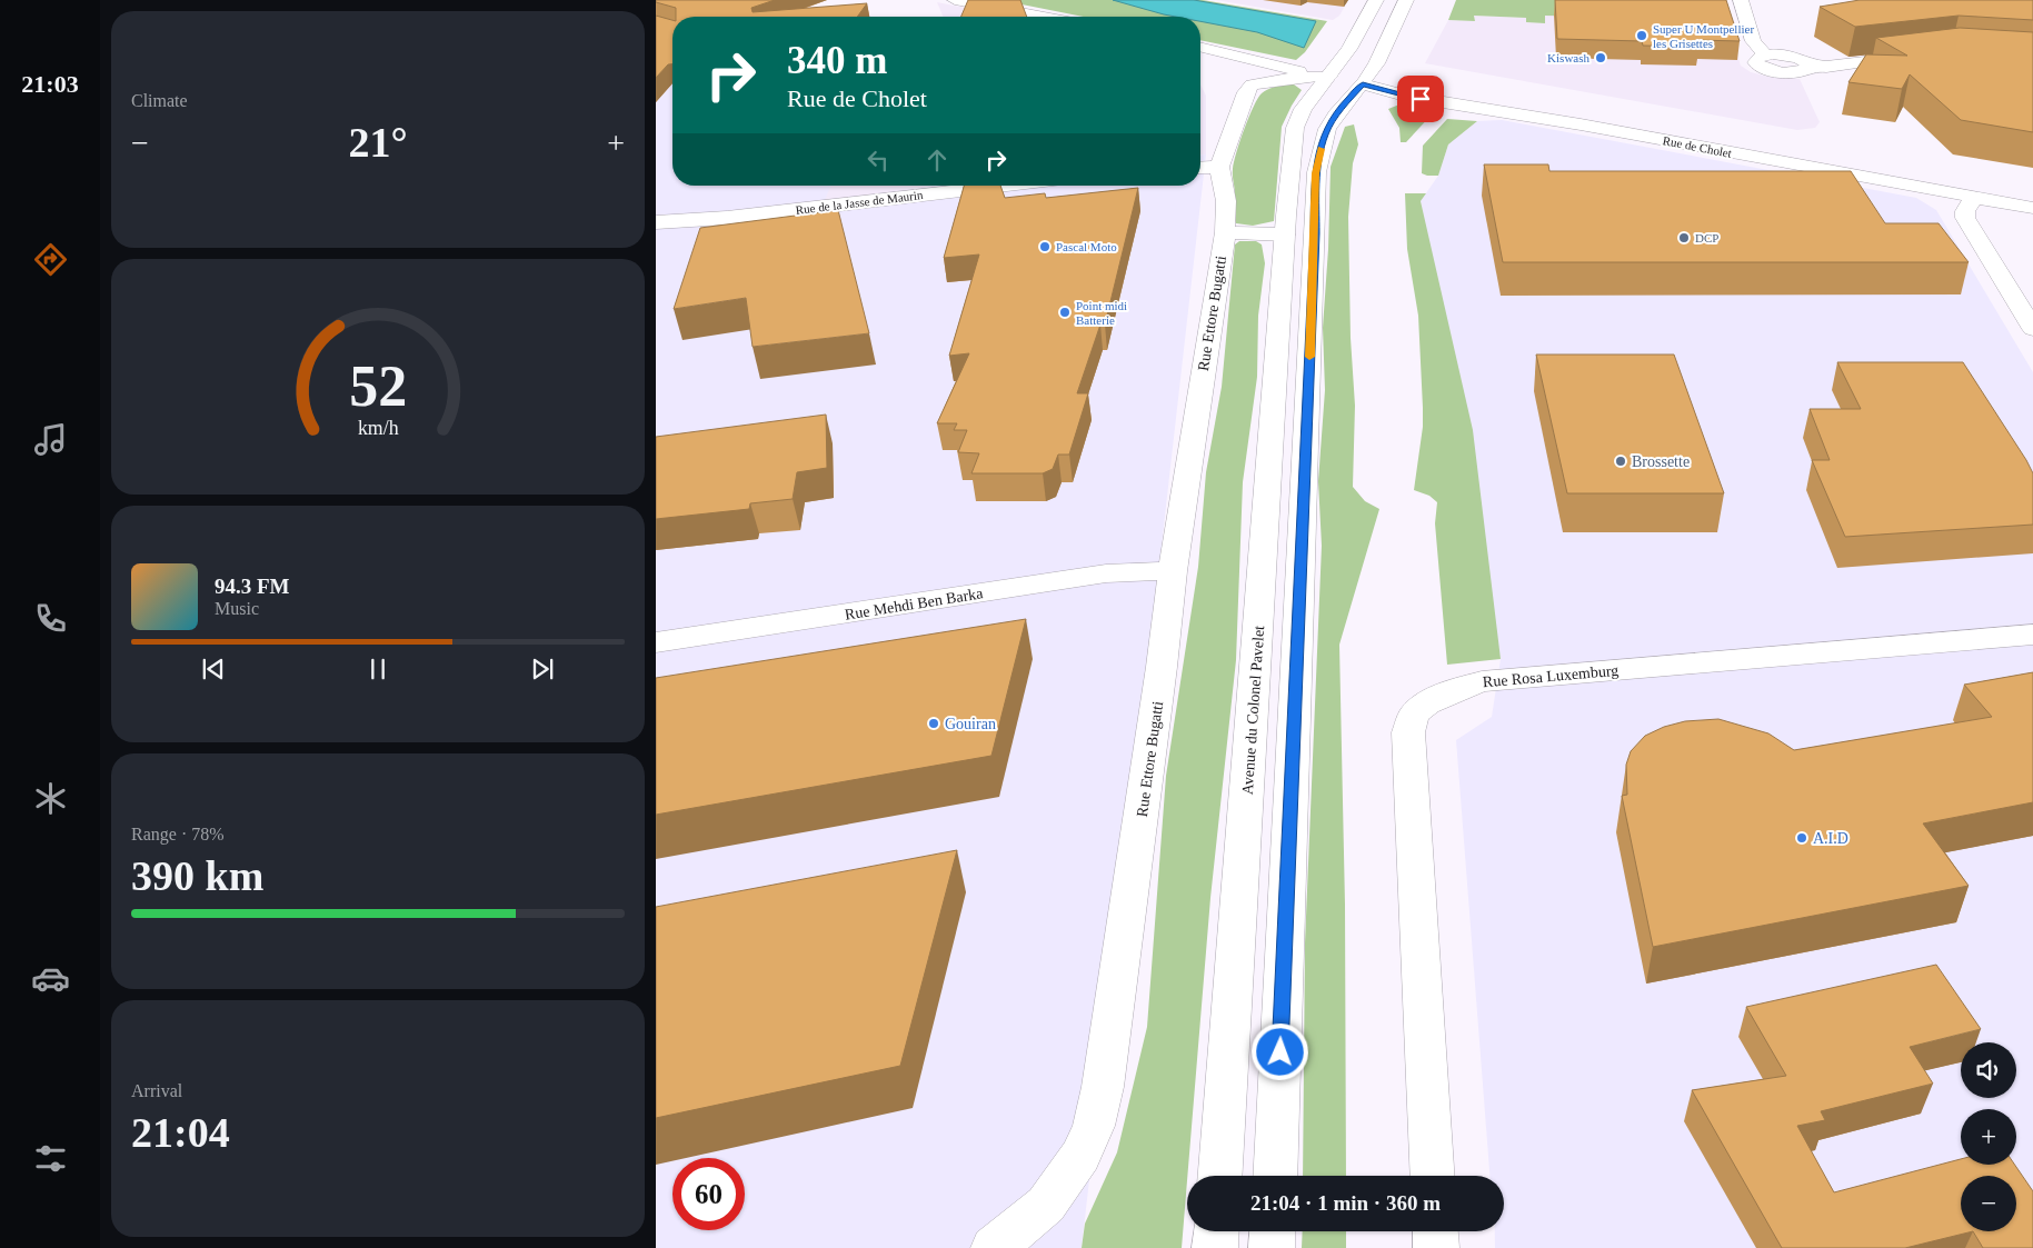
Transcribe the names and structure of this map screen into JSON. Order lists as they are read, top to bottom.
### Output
{
  "streets": {
    "street": [
      "Rue de Cholet",
      "Rue de la Jasse de Maurin",
      "Rue Ettore Bugatti",
      "Rue Mehdi Ben Barka",
      "Rue Rosa Luxemburg",
      "Avenue du Colonel Pavelet"
    ]
  },
  "crossings": [
    ["Rue Ettore Bugatti", "Rue Mehdi Ben Barka"]
  ],
  "places": [
    "Super U Montpellier les Grisettes",
    "Kiswash",
    "DCP",
    "Pascal Moto",
    "Point midi Batterie",
    "Brossette",
    "Gouiran",
    "A.I.D"
  ],
  "page": {
    "tabs": "21:03",
    "tile": [
      "Climate",
      ["Range · 78%", "390 km"],
      ["Arrival", "21:04"]
    ],
    "turn": ["340 m", "Rue de Cholet"],
    "heat": ["−", "21°", "+"],
    "song": ["94.3 FM", "Music"],
    "map_buttons": ["+", "−"],
    "limit": "60",
    "trip": "21:04 · 1 min · 360 m",
    "gauge": ["52", "km/h"]
  }
}
